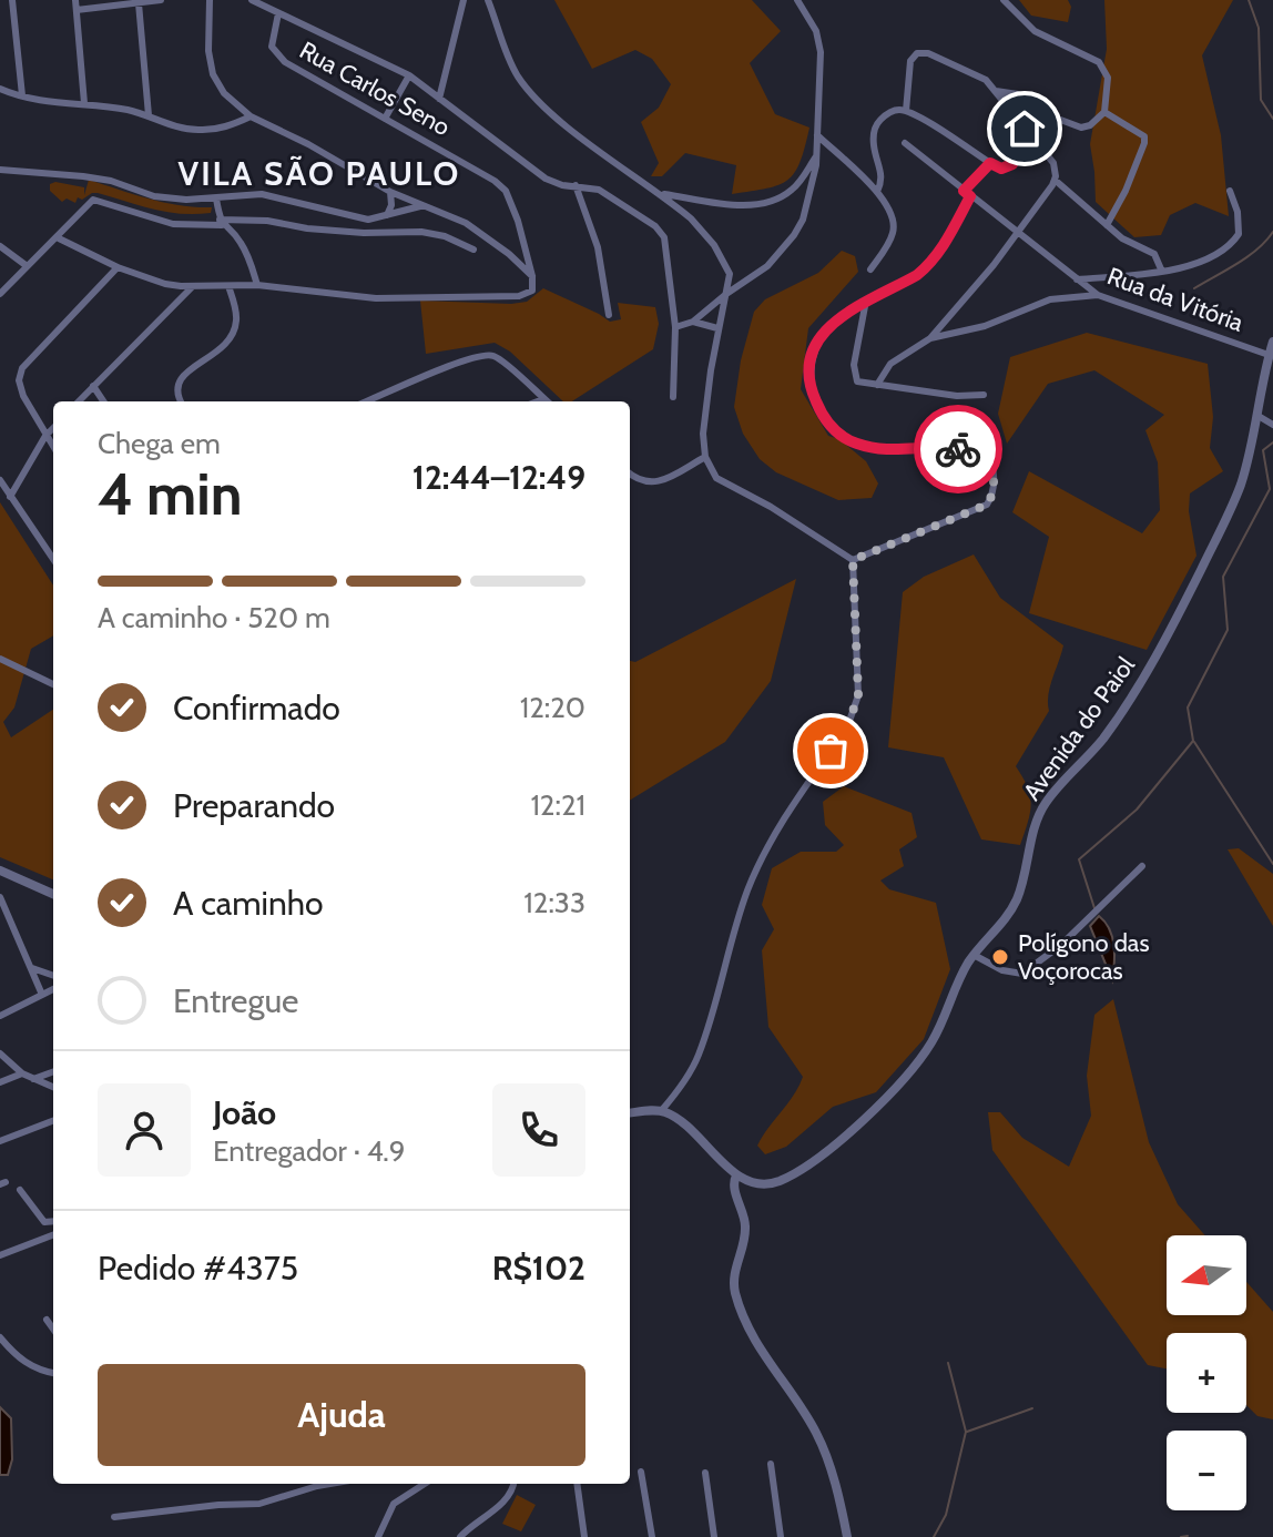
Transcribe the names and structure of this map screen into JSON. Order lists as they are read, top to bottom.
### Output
{
  "streets": {
    "street": ["Rua Carlos Seno", "Rua da Vitória", "Avenida do Paiol"]
  },
  "crossings": [
    ["Rua da Vitória", "Avenida do Paiol"]
  ],
  "districts": ["VILA SÃO PAULO"],
  "places": ["Polígono das Voçorocas"],
  "north": "left",
  "page": {
    "heading": ["4 min", "Chega em", "12:44–12:49"],
    "panel": [
      "João",
      "Entregador · 4.9",
      "Pedido #4375",
      "R$102"
    ],
    "bar": "A caminho · 520 m",
    "list": [
      ["Confirmado", "12:20"],
      ["Preparando", "12:21"],
      ["A caminho", "12:33"],
      "Entregue"
    ],
    "map_buttons": ["+", "−"],
    "buttons": "Ajuda"
  }
}
